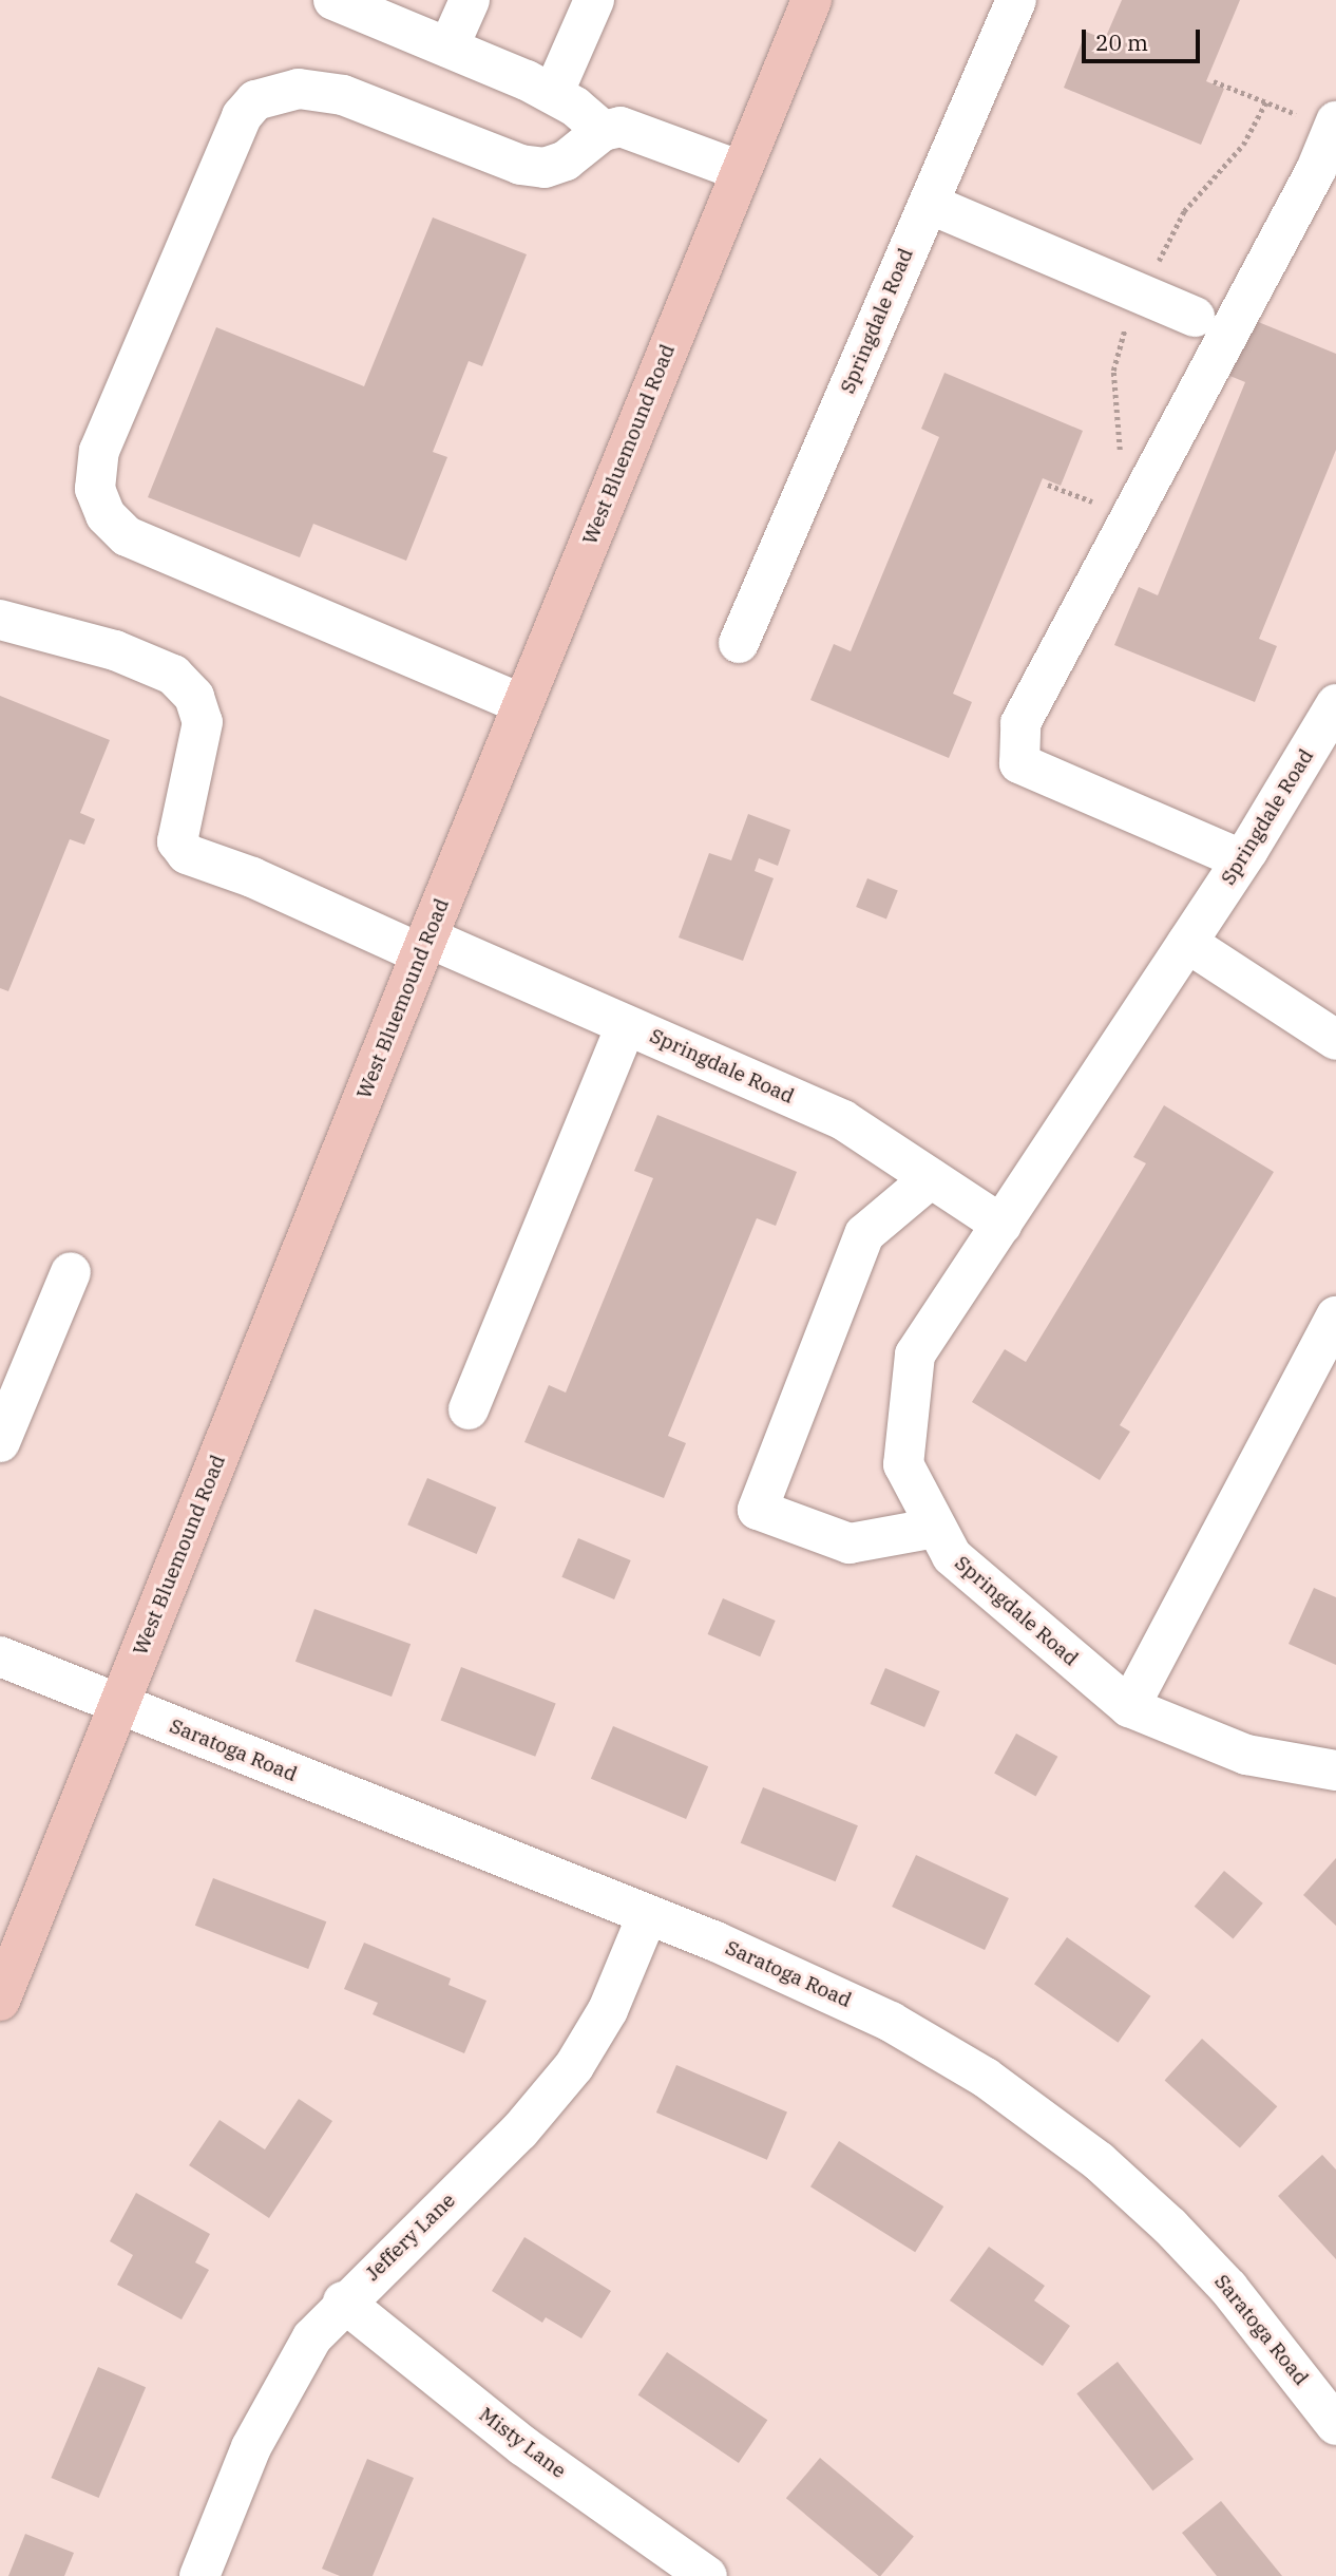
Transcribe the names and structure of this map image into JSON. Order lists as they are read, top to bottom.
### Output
{
  "streets": {
    "main road": ["West Bluemound Road"],
    "street": [
      "Springdale Road",
      "Saratoga Road",
      "Jeffery Lane",
      "Misty Lane"
    ]
  },
  "crossings": [
    ["Springdale Road", "West Bluemound Road"],
    ["West Bluemound Road", "Saratoga Road"],
    ["Saratoga Road", "Jeffery Lane"],
    ["Jeffery Lane", "Misty Lane"]
  ],
  "scale_bar": "20 m"
}
